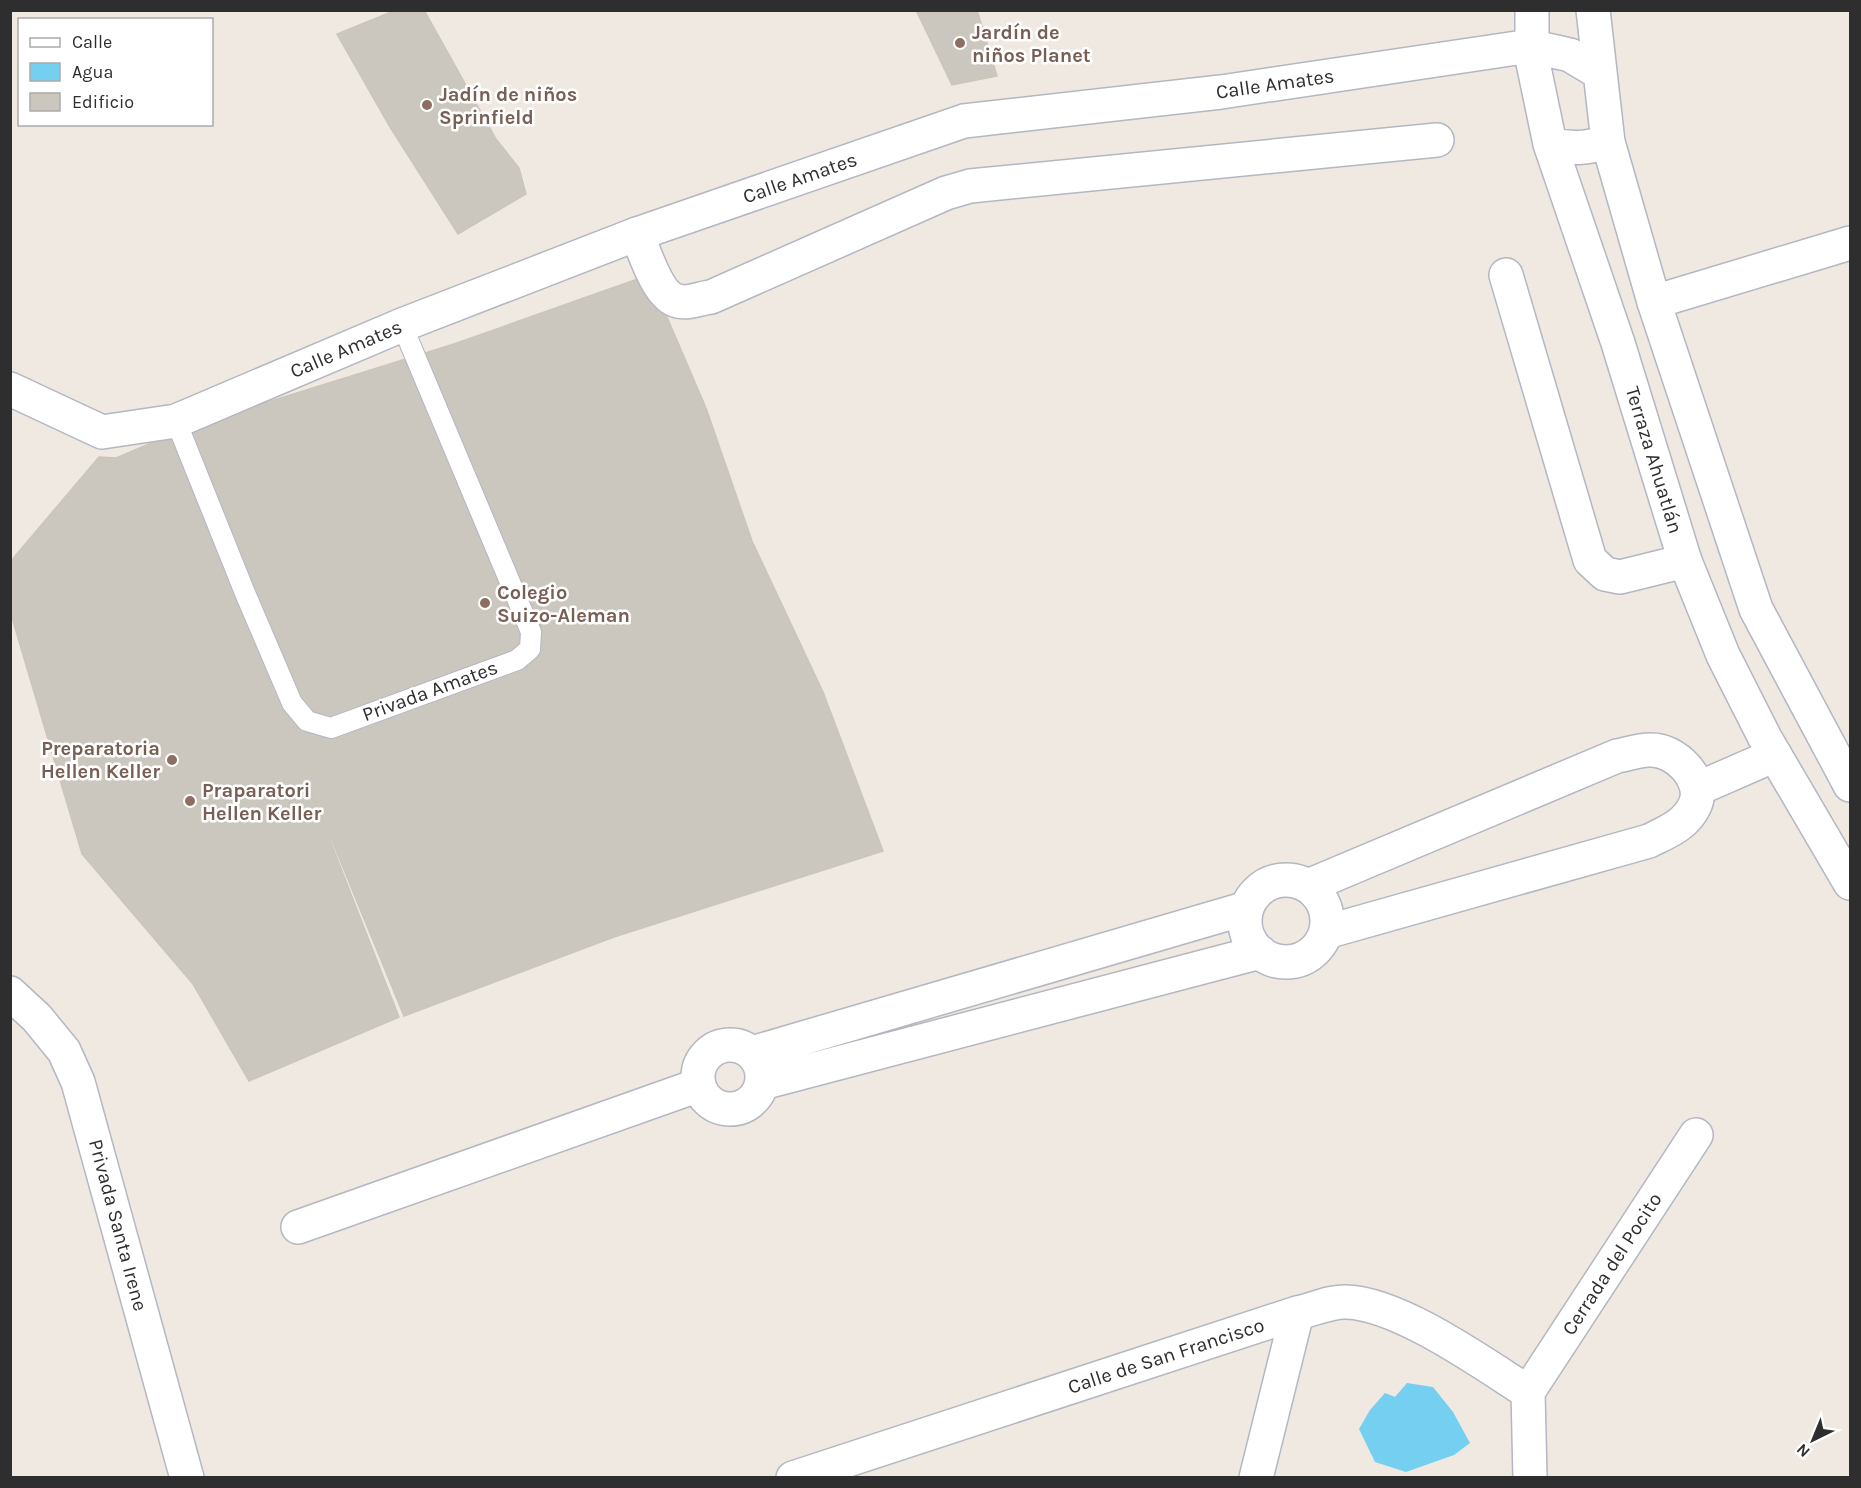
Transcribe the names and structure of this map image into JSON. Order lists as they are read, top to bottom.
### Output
{
  "streets": {
    "street": [
      "Calle Amates",
      "Terraza Ahuatlán",
      "Privada Santa Irene",
      "Cerrada del Pocito",
      "Calle de San Francisco"
    ],
    "lane": ["Privada Amates"]
  },
  "crossings": [
    ["Calle Amates", "Terraza Ahuatlán"],
    ["Calle Amates", "Privada Amates"],
    ["Cerrada del Pocito", "Calle de San Francisco"]
  ],
  "places": [
    "Jardín de niños Planet",
    "Jadín de niños Sprinfield",
    "Colegio Suizo-Aleman",
    "Preparatoria Hellen Keller",
    "Praparatori Hellen Keller"
  ],
  "legend": ["Calle", "Agua", "Edificio"],
  "north": "bottom left"
}
